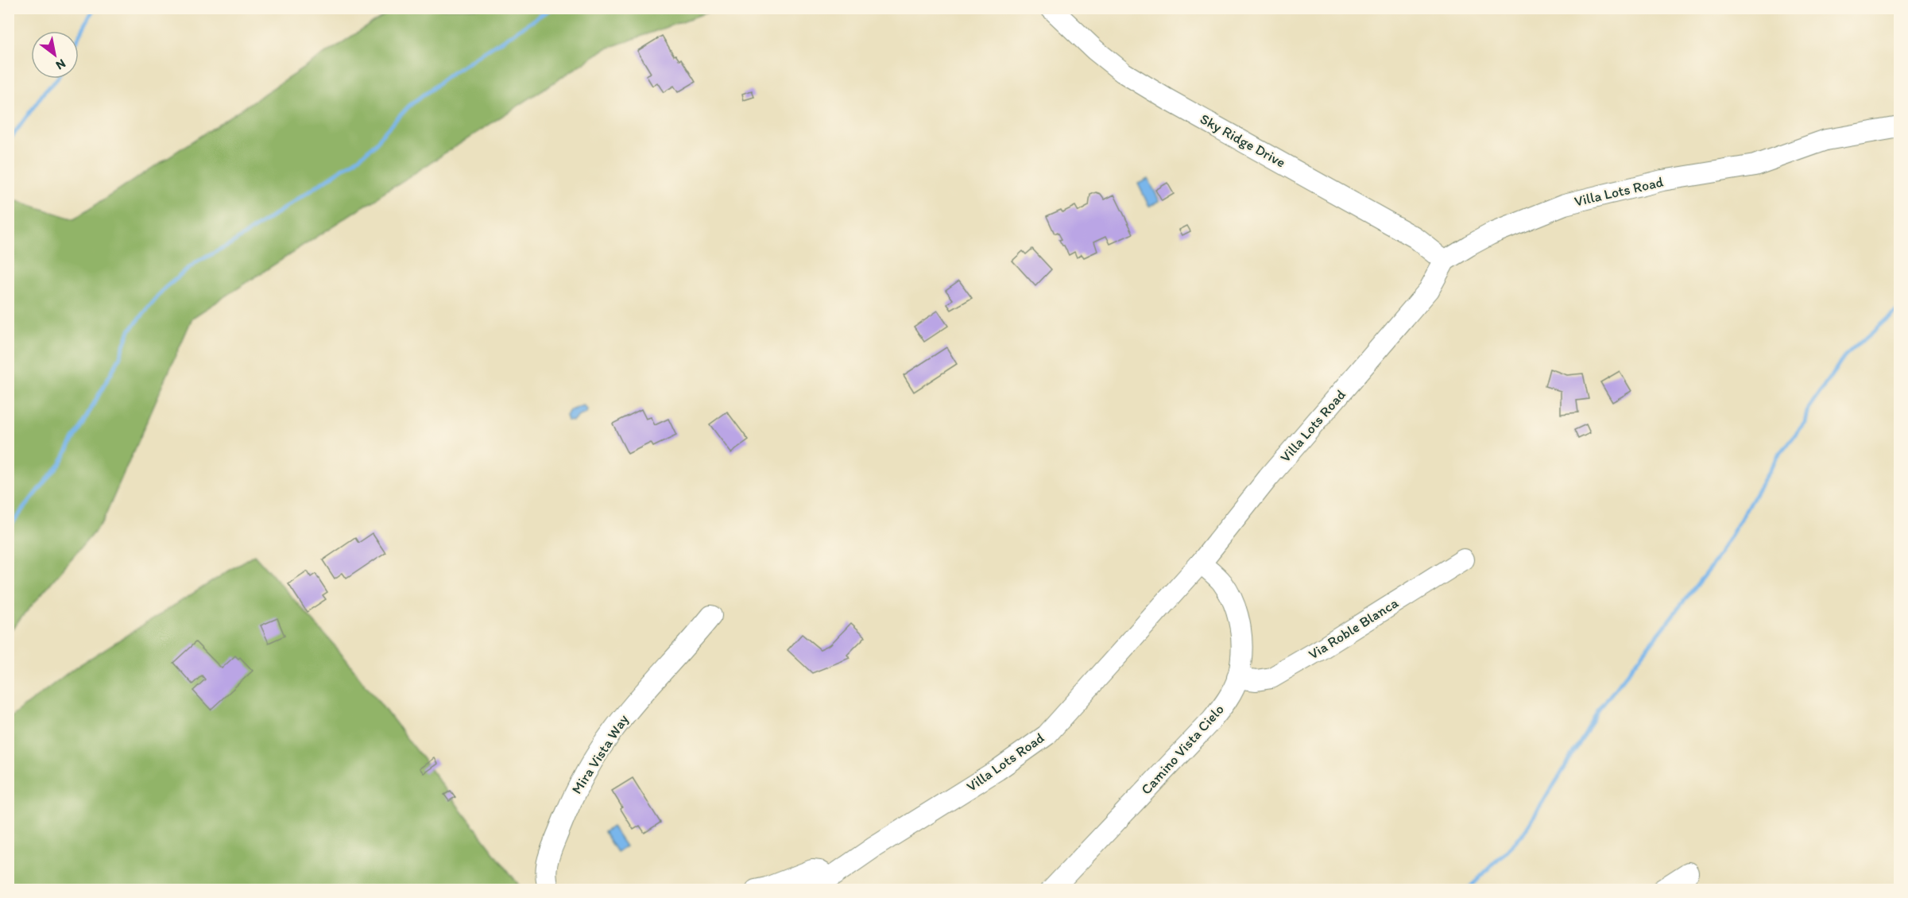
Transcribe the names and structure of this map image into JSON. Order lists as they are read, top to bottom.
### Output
{
  "streets": {
    "street": [
      "Sky Ridge Drive",
      "Villa Lots Road",
      "Via Roble Blanca",
      "Camino Vista Cielo",
      "Mira Vista Way"
    ]
  },
  "crossings": [
    ["Sky Ridge Drive", "Villa Lots Road"],
    ["Villa Lots Road", "Camino Vista Cielo"],
    ["Via Roble Blanca", "Camino Vista Cielo"]
  ],
  "north": "bottom right"
}
